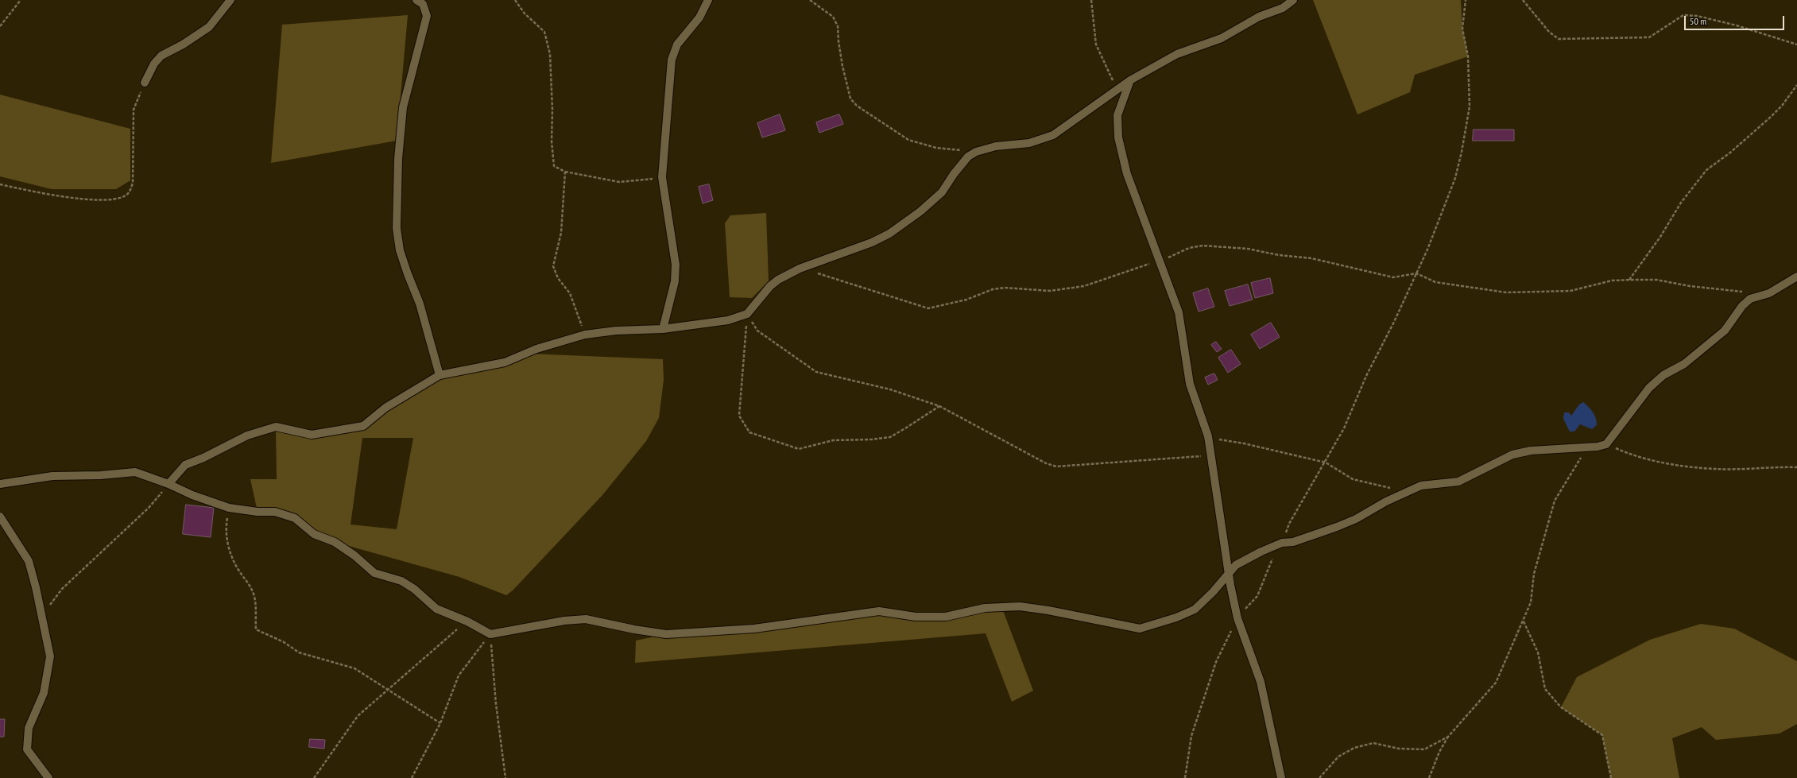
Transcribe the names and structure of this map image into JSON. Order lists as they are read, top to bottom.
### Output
{
  "scale_bar": "50 m"
}
